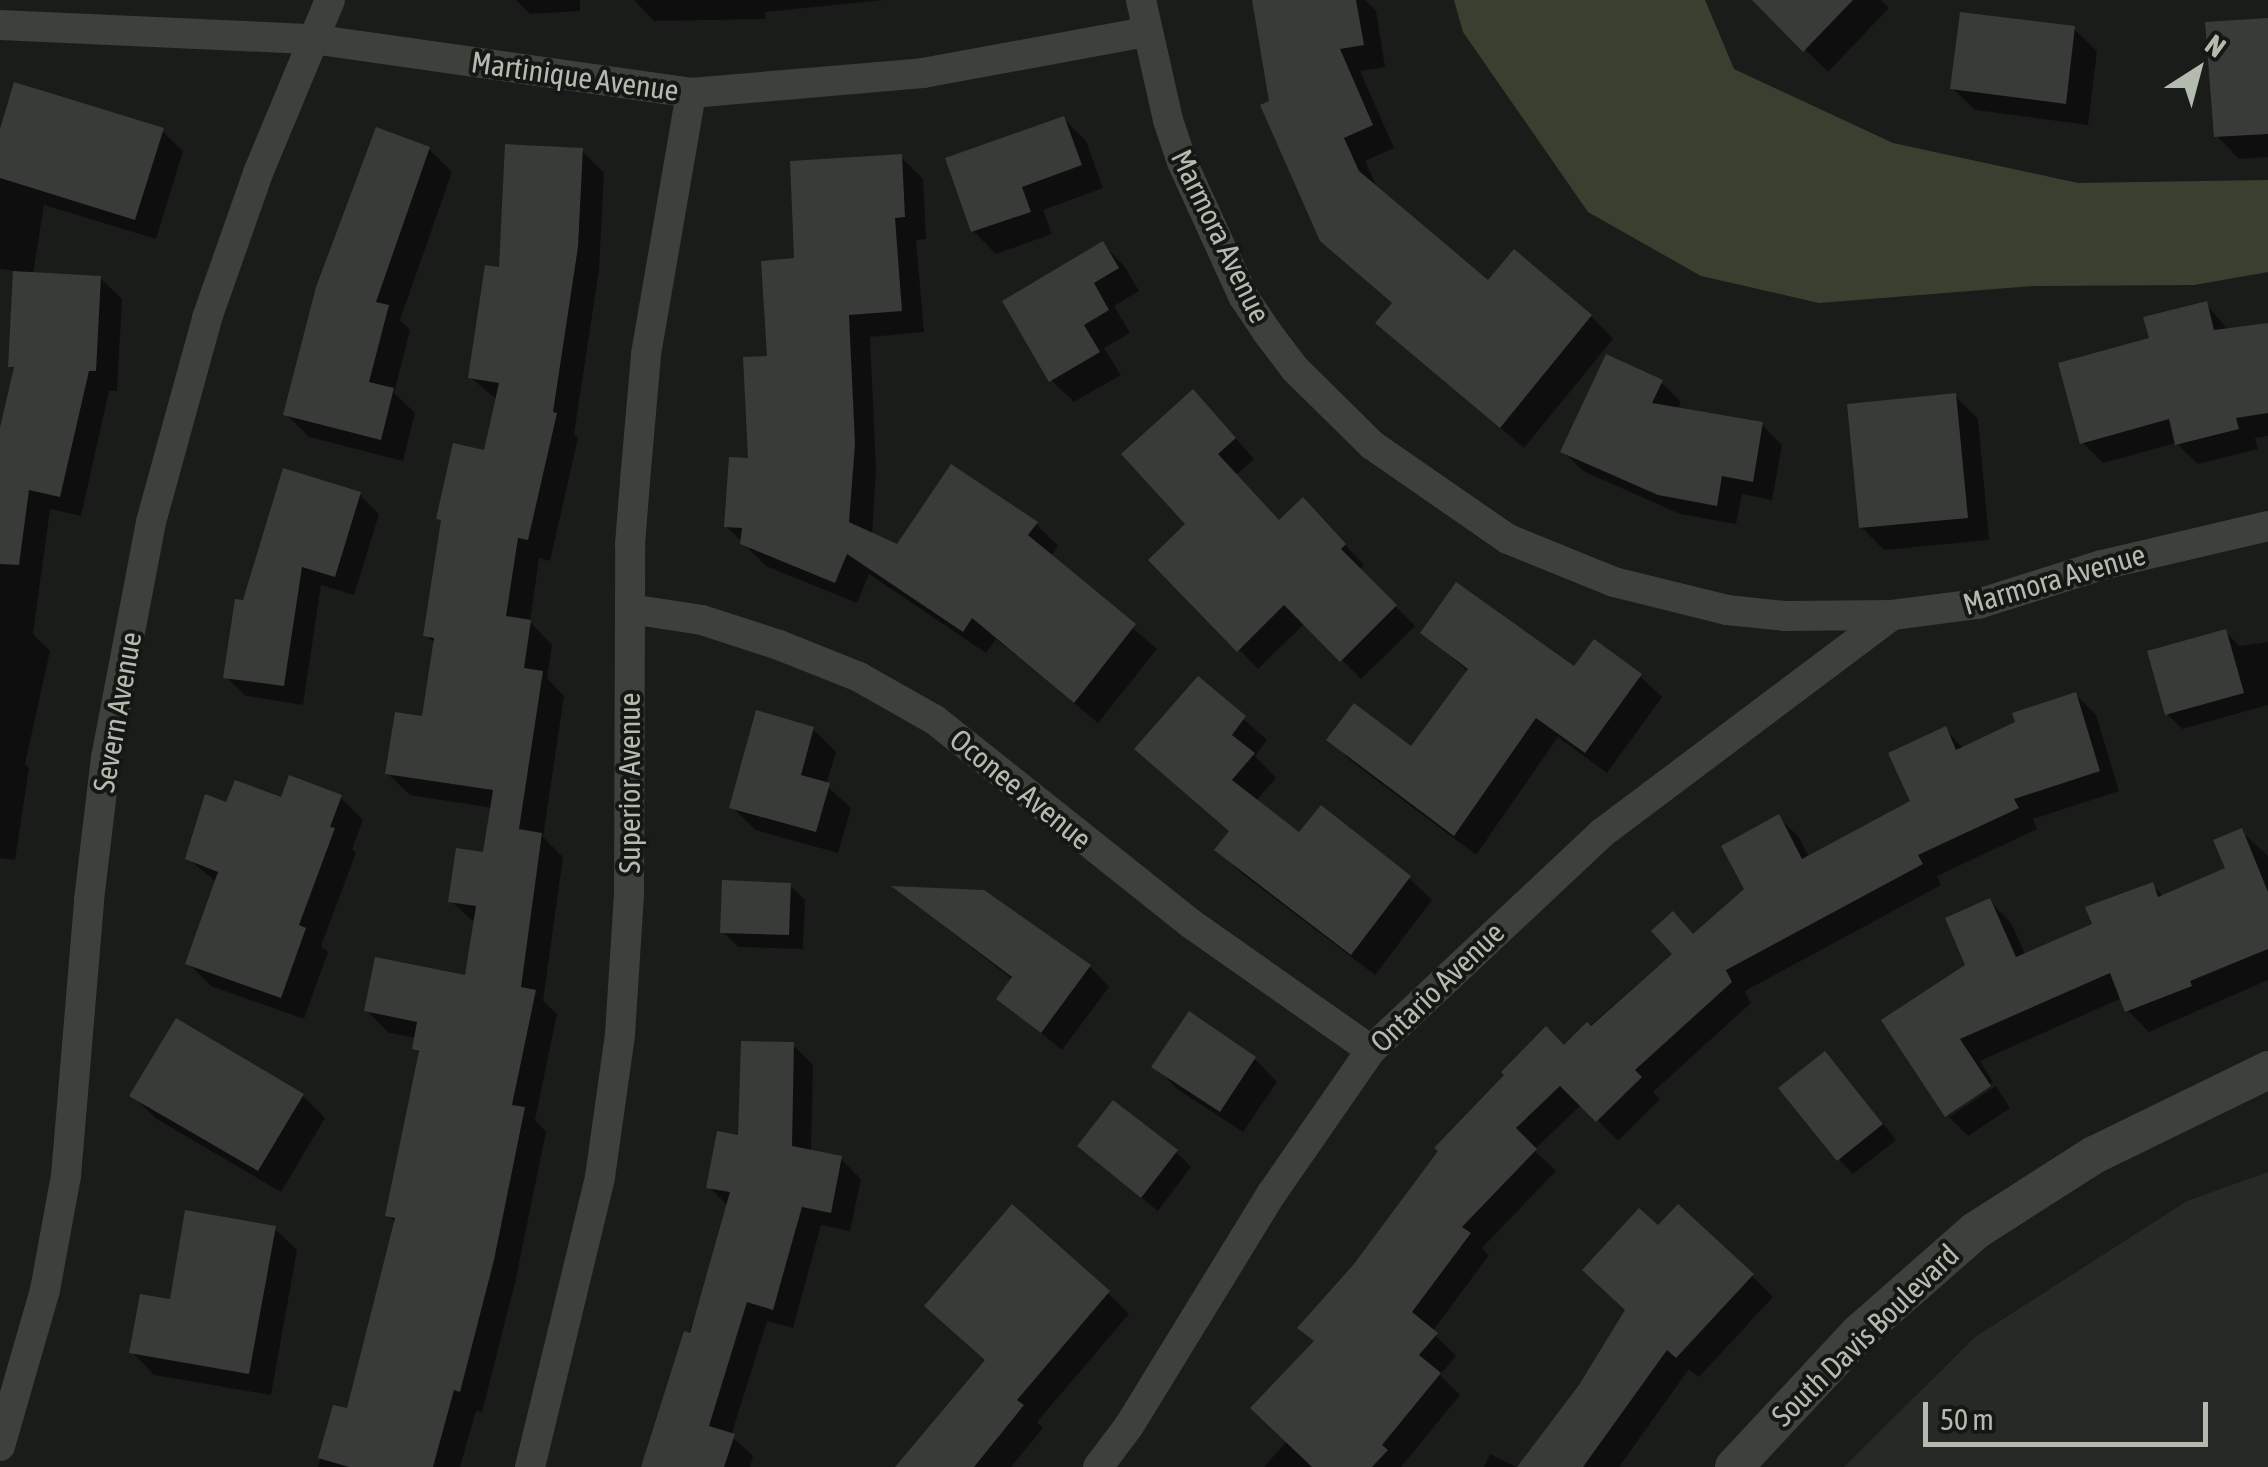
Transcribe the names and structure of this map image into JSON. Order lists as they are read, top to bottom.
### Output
{
  "streets": {
    "street": [
      "Martinique Avenue",
      "Marmora Avenue",
      "Severn Avenue",
      "Superior Avenue",
      "Oconee Avenue",
      "Ontario Avenue",
      "South Davis Boulevard"
    ]
  },
  "crossings": [
    ["Martinique Avenue", "Marmora Avenue"],
    ["Martinique Avenue", "Severn Avenue"],
    ["Martinique Avenue", "Superior Avenue"],
    ["Marmora Avenue", "Ontario Avenue"],
    ["Superior Avenue", "Oconee Avenue"],
    ["Oconee Avenue", "Ontario Avenue"]
  ],
  "scale_bar": "50 m",
  "north": "top right"
}
